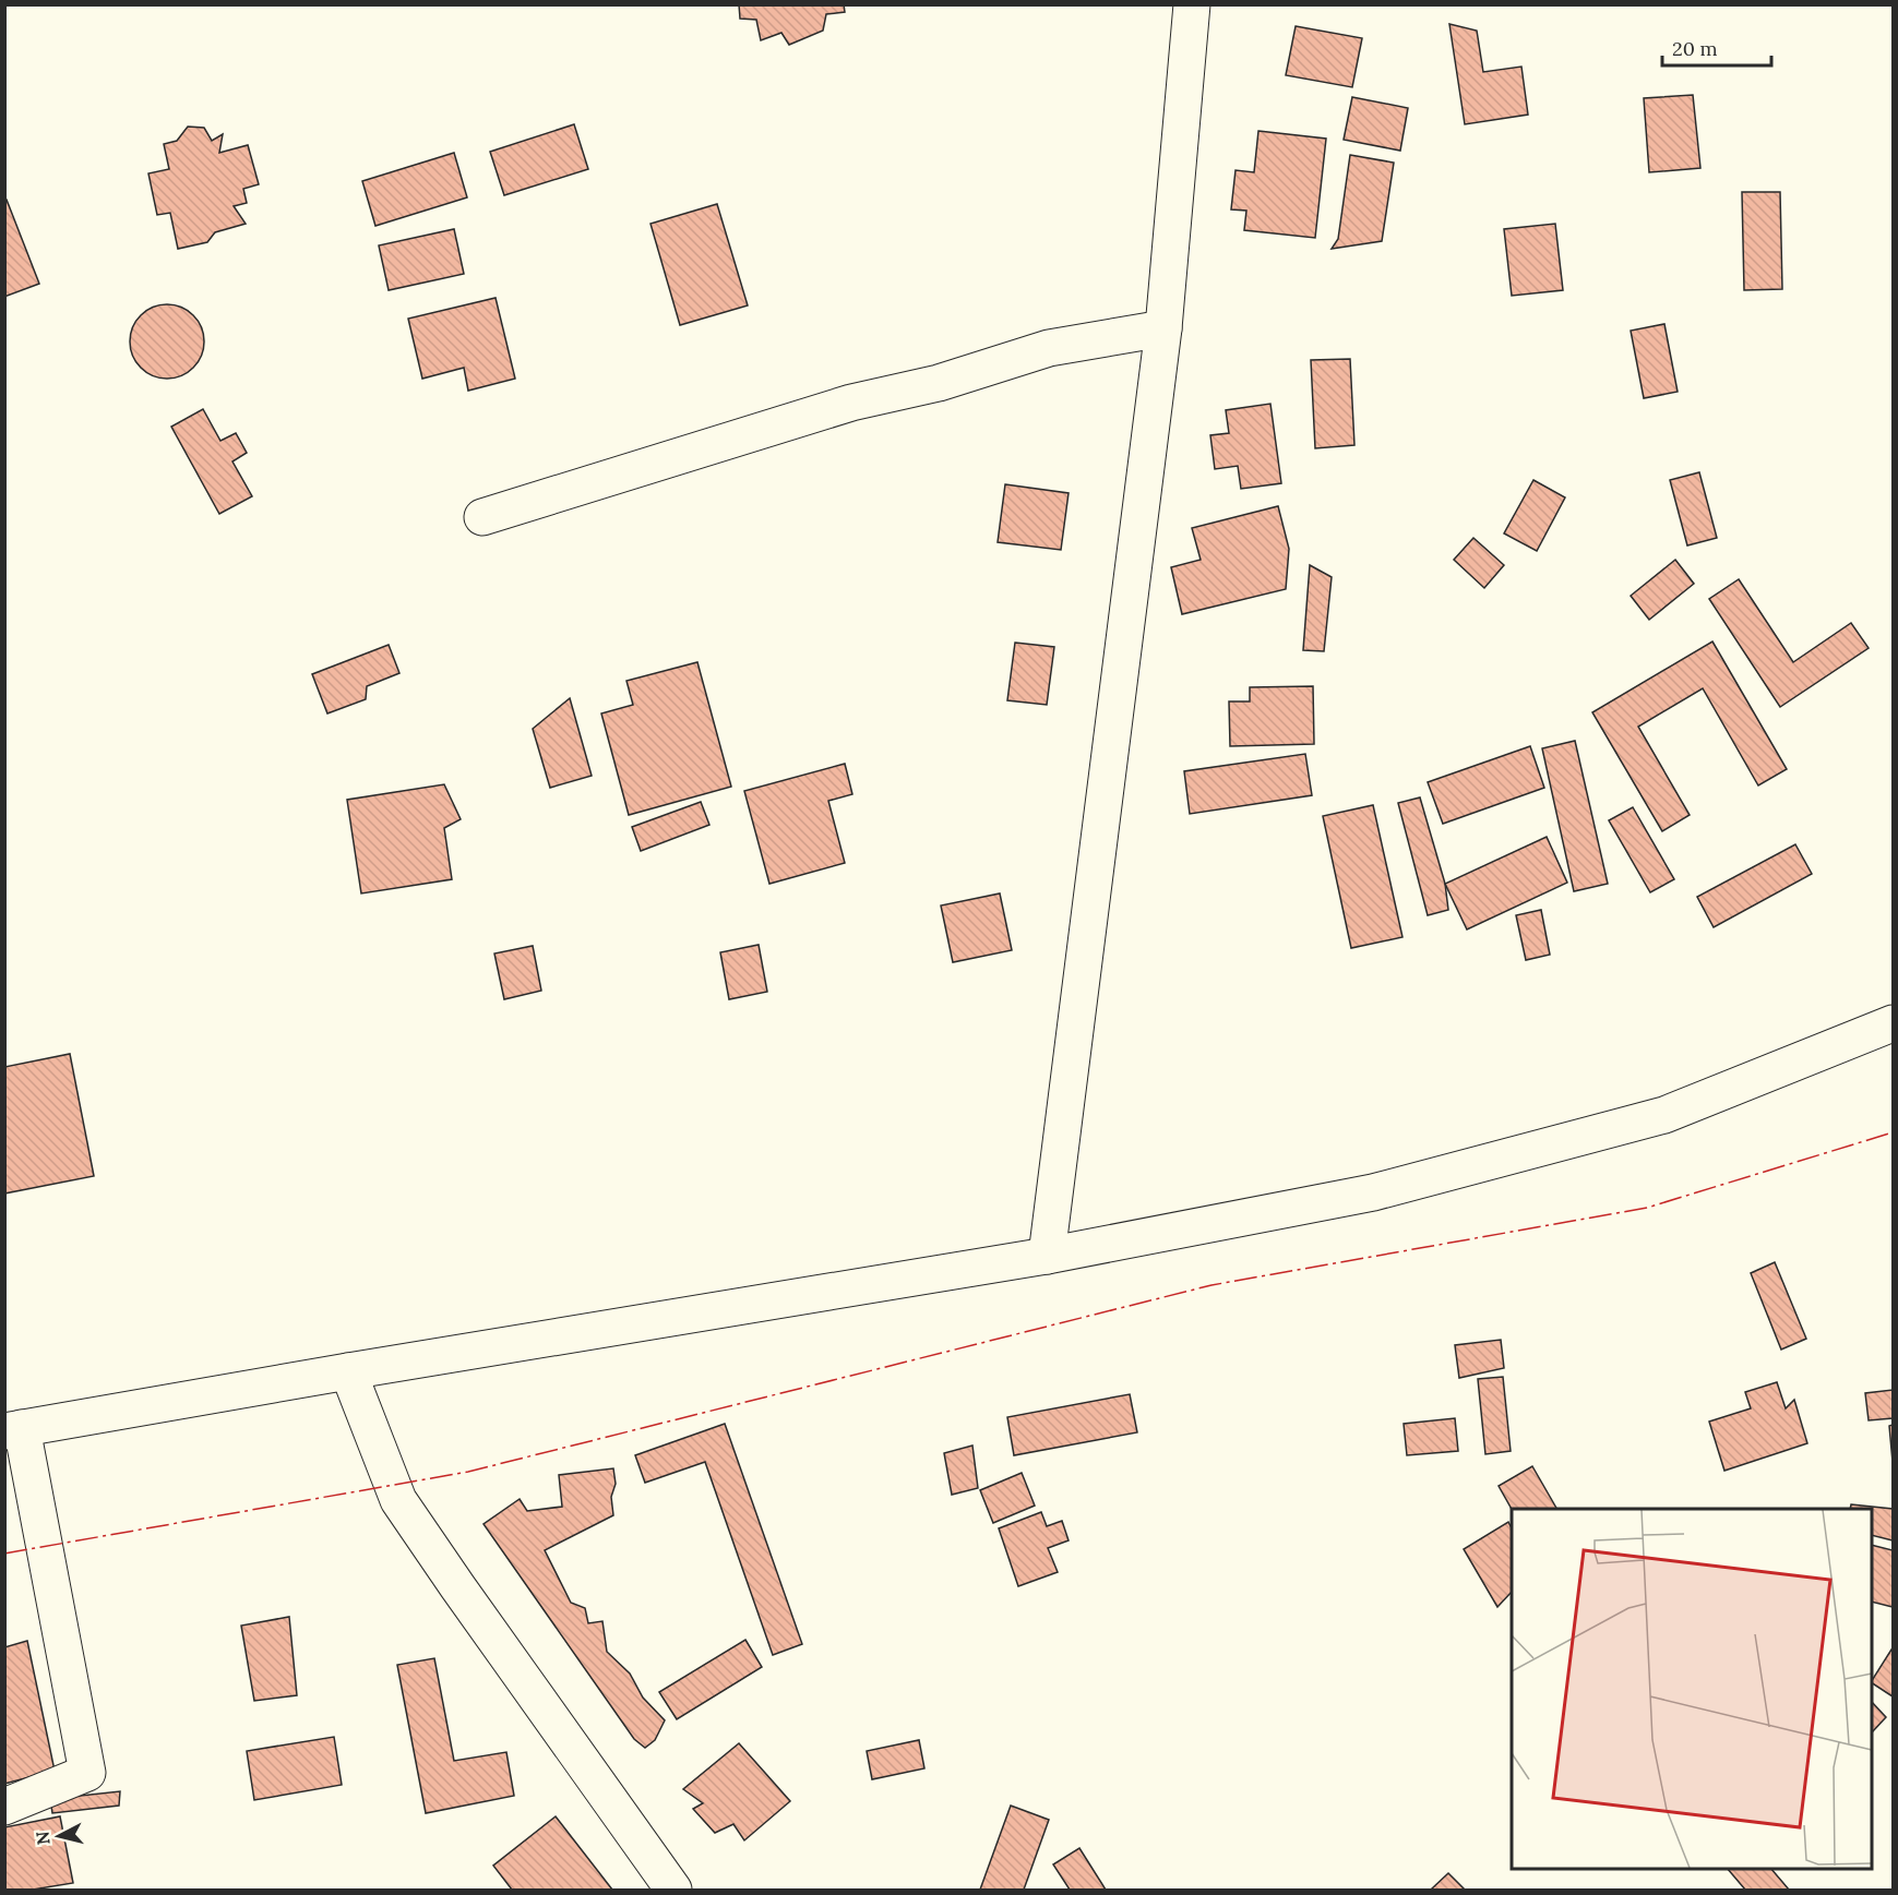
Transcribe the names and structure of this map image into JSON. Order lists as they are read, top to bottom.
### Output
{
  "scale_bar": "20 m",
  "north": "left"
}
